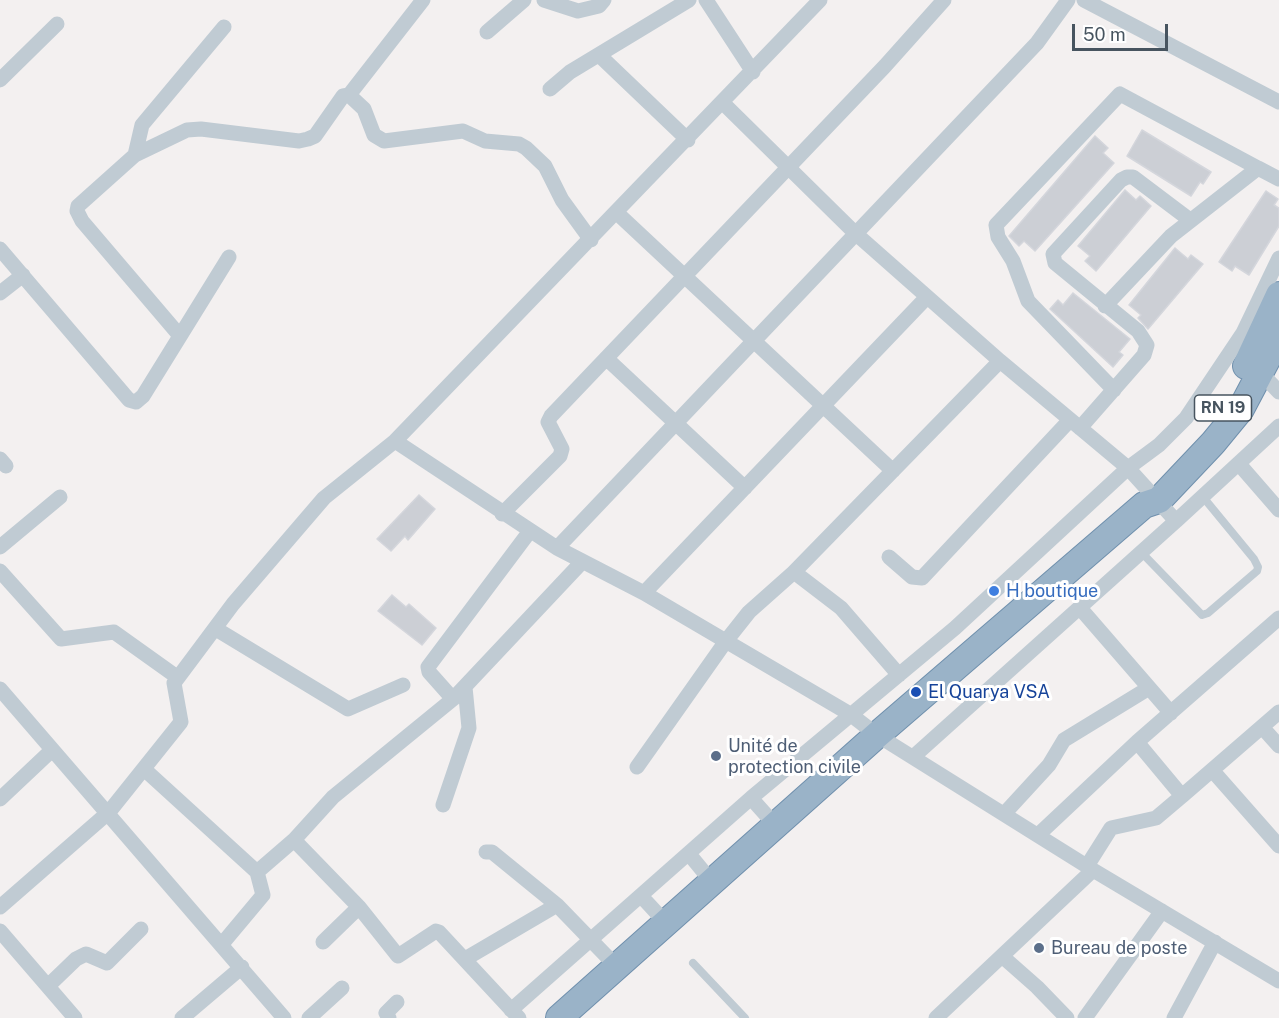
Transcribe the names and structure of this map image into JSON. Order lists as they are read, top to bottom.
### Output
{
  "streets": {
    "highway": ["RN 19"]
  },
  "places": [
    "H boutique",
    "El Quarya VSA",
    "Unité de protection civile",
    "Bureau de poste"
  ],
  "scale_bar": "50 m"
}
